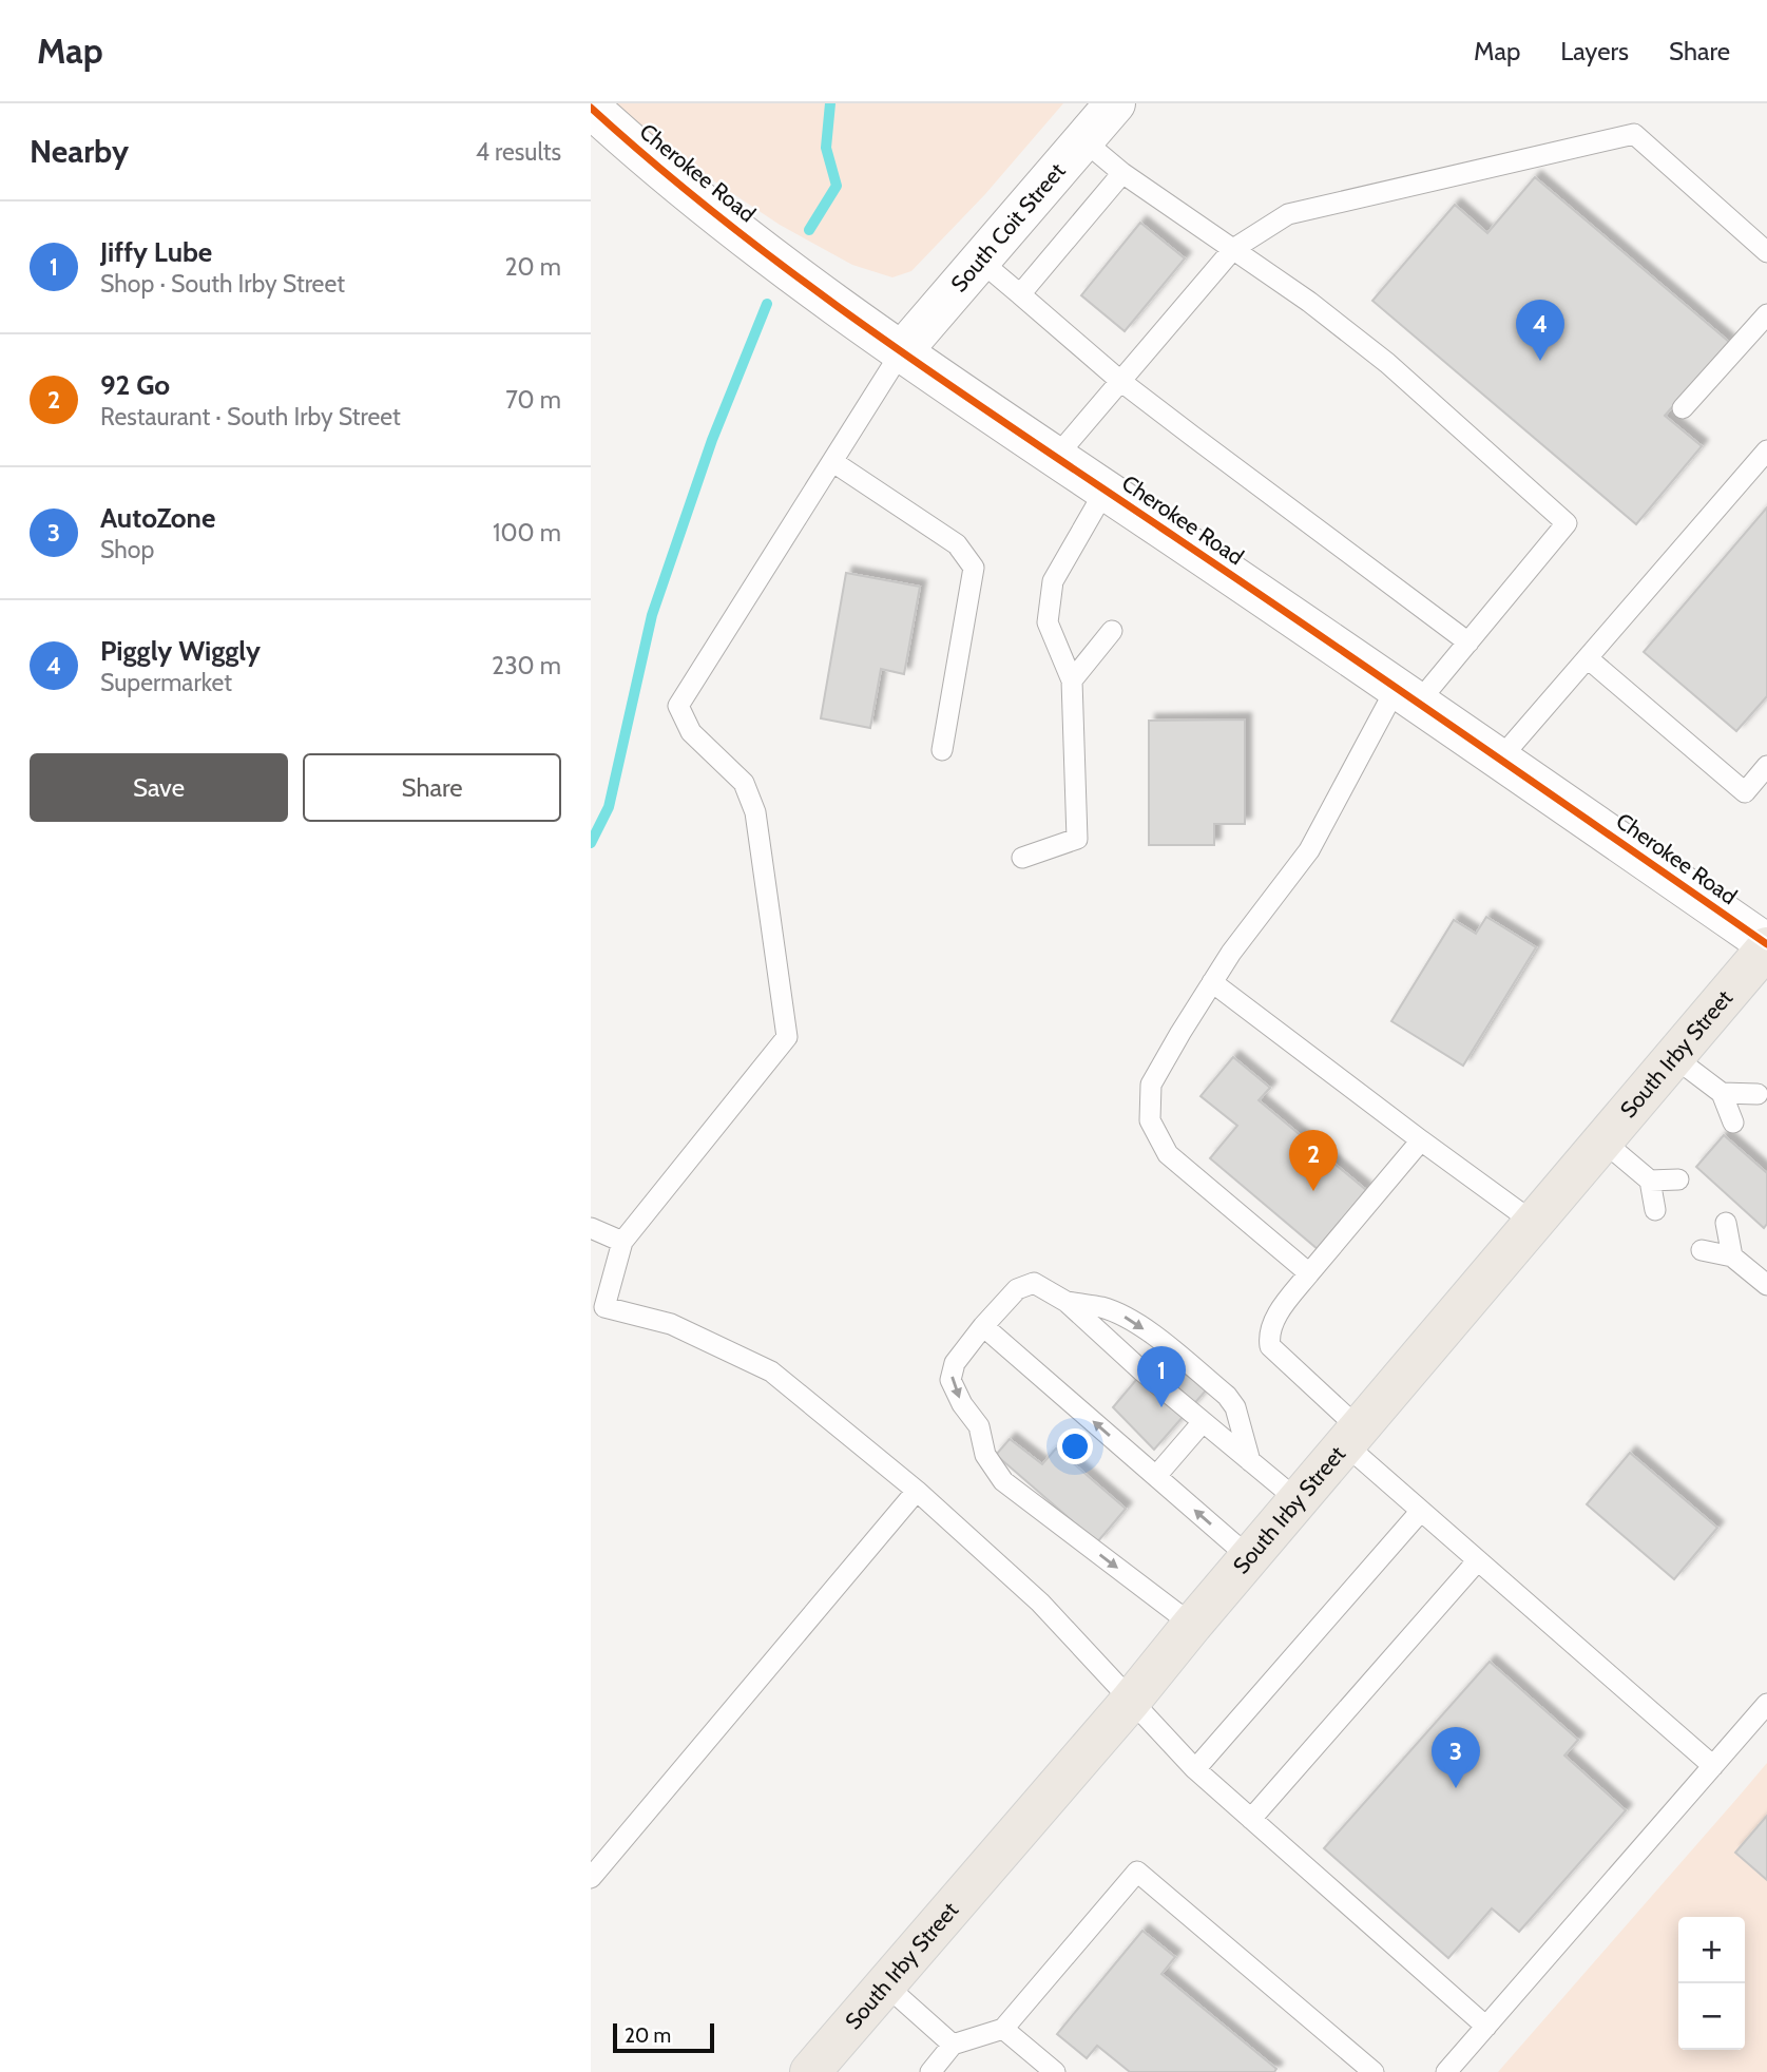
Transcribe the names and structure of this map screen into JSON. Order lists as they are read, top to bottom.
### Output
{
  "streets": {
    "main road": ["South Irby Street"],
    "street": ["Cherokee Road", "South Coit Street"]
  },
  "crossings": [
    ["Cherokee Road", "South Coit Street"],
    ["Cherokee Road", "South Irby Street"]
  ],
  "scale_bar": "20 m",
  "page": {
    "header": "Map",
    "nav": ["Map", "Layers", "Share"],
    "heading": ["Nearby", "4 results"],
    "list": [
      {
        "mark": "1",
        "name": "Jiffy Lube",
        "note": "Shop · South Irby Street",
        "value": "20 m"
      },
      {
        "mark": "2",
        "name": "92 Go",
        "note": "Restaurant · South Irby Street",
        "value": "70 m"
      },
      {
        "mark": "3",
        "name": "AutoZone",
        "note": "Shop",
        "value": "100 m"
      },
      {
        "mark": "4",
        "name": "Piggly Wiggly",
        "note": "Supermarket",
        "value": "230 m"
      }
    ],
    "pins": [
      "4",
      "2",
      "1",
      "3"
    ],
    "buttons": ["Save", "Share"],
    "map_buttons": ["+", "−"],
    "scale": "20 m"
  }
}
